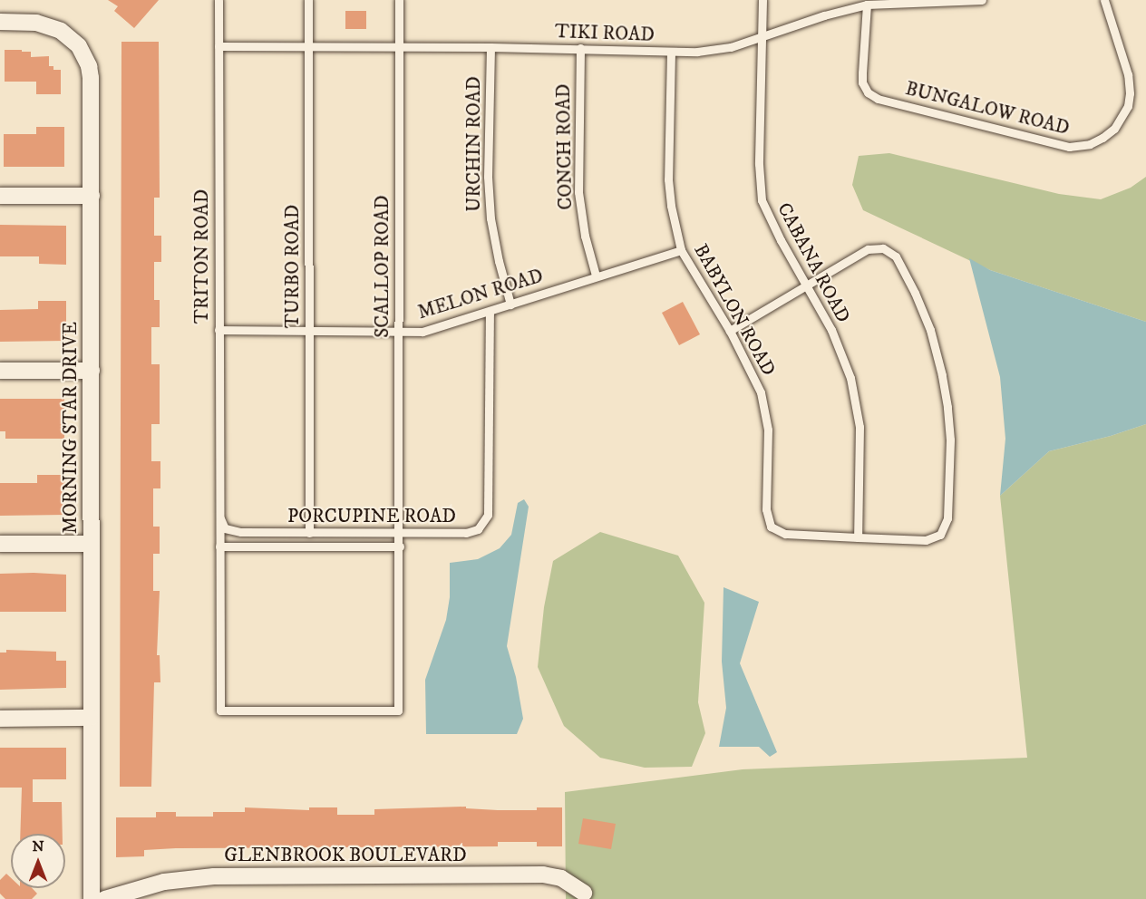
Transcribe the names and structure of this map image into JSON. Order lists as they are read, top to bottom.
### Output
{
  "streets": {
    "street": ["MORNING STAR DRIVE", "GLENBROOK BOULEVARD"],
    "lane": [
      "TIKI ROAD",
      "BUNGALOW ROAD",
      "URCHIN ROAD",
      "CONCH ROAD",
      "TRITON ROAD",
      "CABANA ROAD",
      "TURBO ROAD",
      "SCALLOP ROAD",
      "MELON ROAD",
      "BABYLON ROAD",
      "PORCUPINE ROAD"
    ]
  },
  "crossings": [
    ["TIKI ROAD", "BUNGALOW ROAD"],
    ["TIKI ROAD", "URCHIN ROAD"],
    ["TIKI ROAD", "CONCH ROAD"],
    ["TIKI ROAD", "TRITON ROAD"],
    ["TIKI ROAD", "CABANA ROAD"],
    ["TIKI ROAD", "TURBO ROAD"],
    ["TIKI ROAD", "SCALLOP ROAD"],
    ["TIKI ROAD", "BABYLON ROAD"],
    ["URCHIN ROAD", "MELON ROAD"],
    ["CONCH ROAD", "MELON ROAD"],
    ["TRITON ROAD", "SCALLOP ROAD"],
    ["TRITON ROAD", "MELON ROAD"],
    ["TRITON ROAD", "PORCUPINE ROAD"],
    ["CABANA ROAD", "BABYLON ROAD"],
    ["TURBO ROAD", "MELON ROAD"],
    ["TURBO ROAD", "PORCUPINE ROAD"],
    ["SCALLOP ROAD", "MELON ROAD"],
    ["SCALLOP ROAD", "PORCUPINE ROAD"],
    ["MELON ROAD", "BABYLON ROAD"],
    ["MELON ROAD", "PORCUPINE ROAD"]
  ],
  "north": "top"
}
